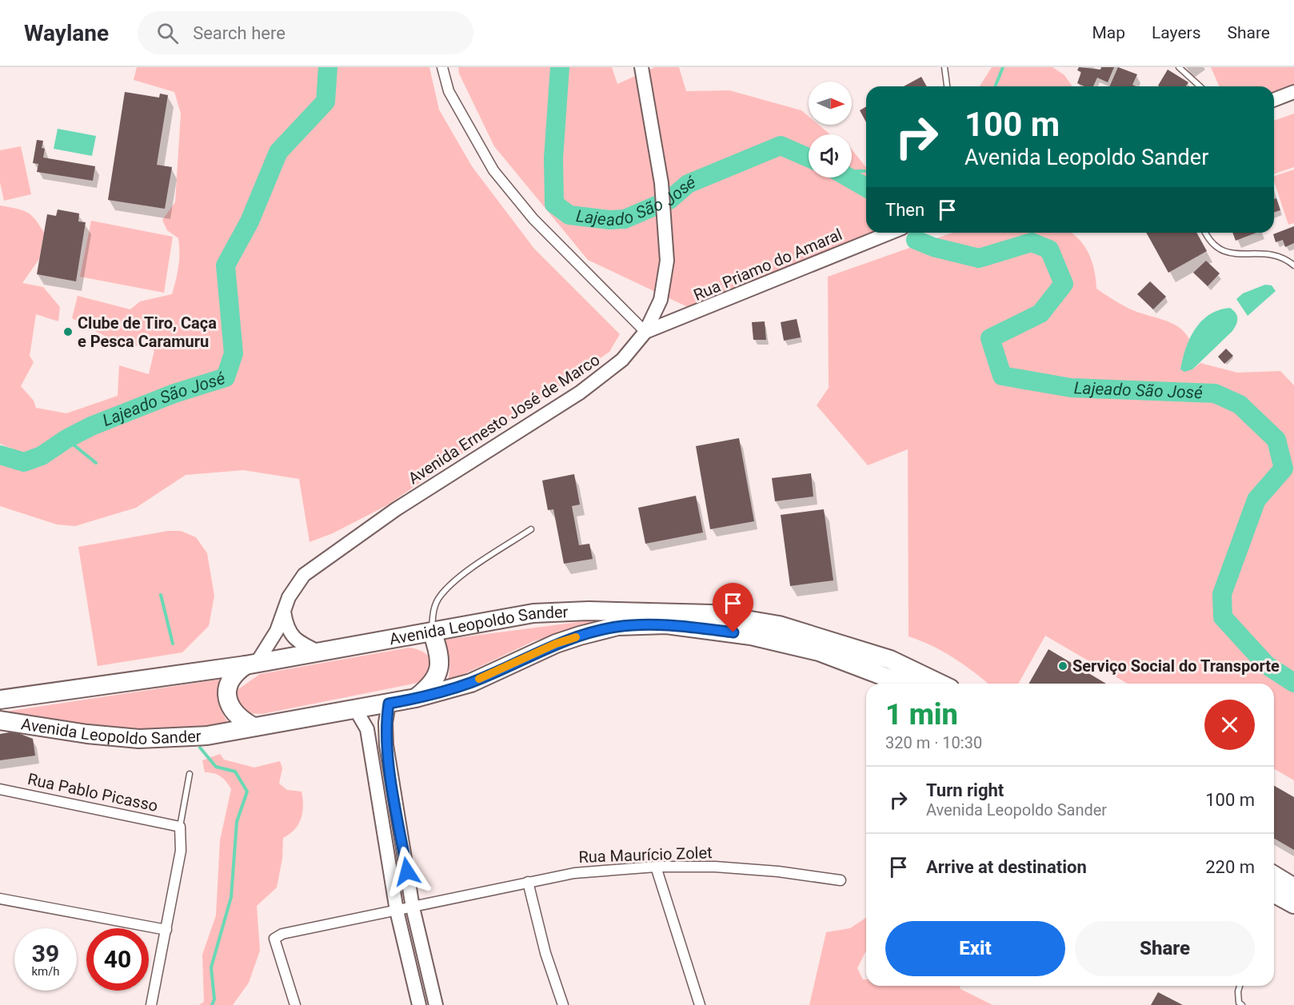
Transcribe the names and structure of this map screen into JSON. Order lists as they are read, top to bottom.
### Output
{
  "streets": {
    "highway": ["Avenida Leopoldo Sander"],
    "street": [
      "Rua Priamo do Amaral",
      "Avenida Ernesto José de Marco",
      "Rua Pablo Picasso",
      "Rua Maurício Zolet"
    ]
  },
  "crossings": [
    ["Rua Priamo do Amaral", "Avenida Ernesto José de Marco"],
    ["Avenida Ernesto José de Marco", "Avenida Leopoldo Sander"]
  ],
  "water": ["Lajeado São José"],
  "places": ["Clube de Tiro, Caça e Pesca Caramuru", "Serviço Social do Transporte"],
  "north": "right",
  "page": {
    "header": "Waylane",
    "search": "Search here",
    "nav": ["Map", "Layers", "Share"],
    "turn": ["100 m", "Avenida Leopoldo Sander"],
    "then": "Then",
    "heading": ["1 min", "320 m · 10:30"],
    "list": [
      {
        "name": "Turn right",
        "note": "Avenida Leopoldo Sander",
        "value": "100 m"
      },
      {
        "name": "Arrive at destination",
        "value": "220 m"
      }
    ],
    "buttons": ["Exit", "Share"],
    "speed": "39 km/h",
    "limit": "40"
  }
}
